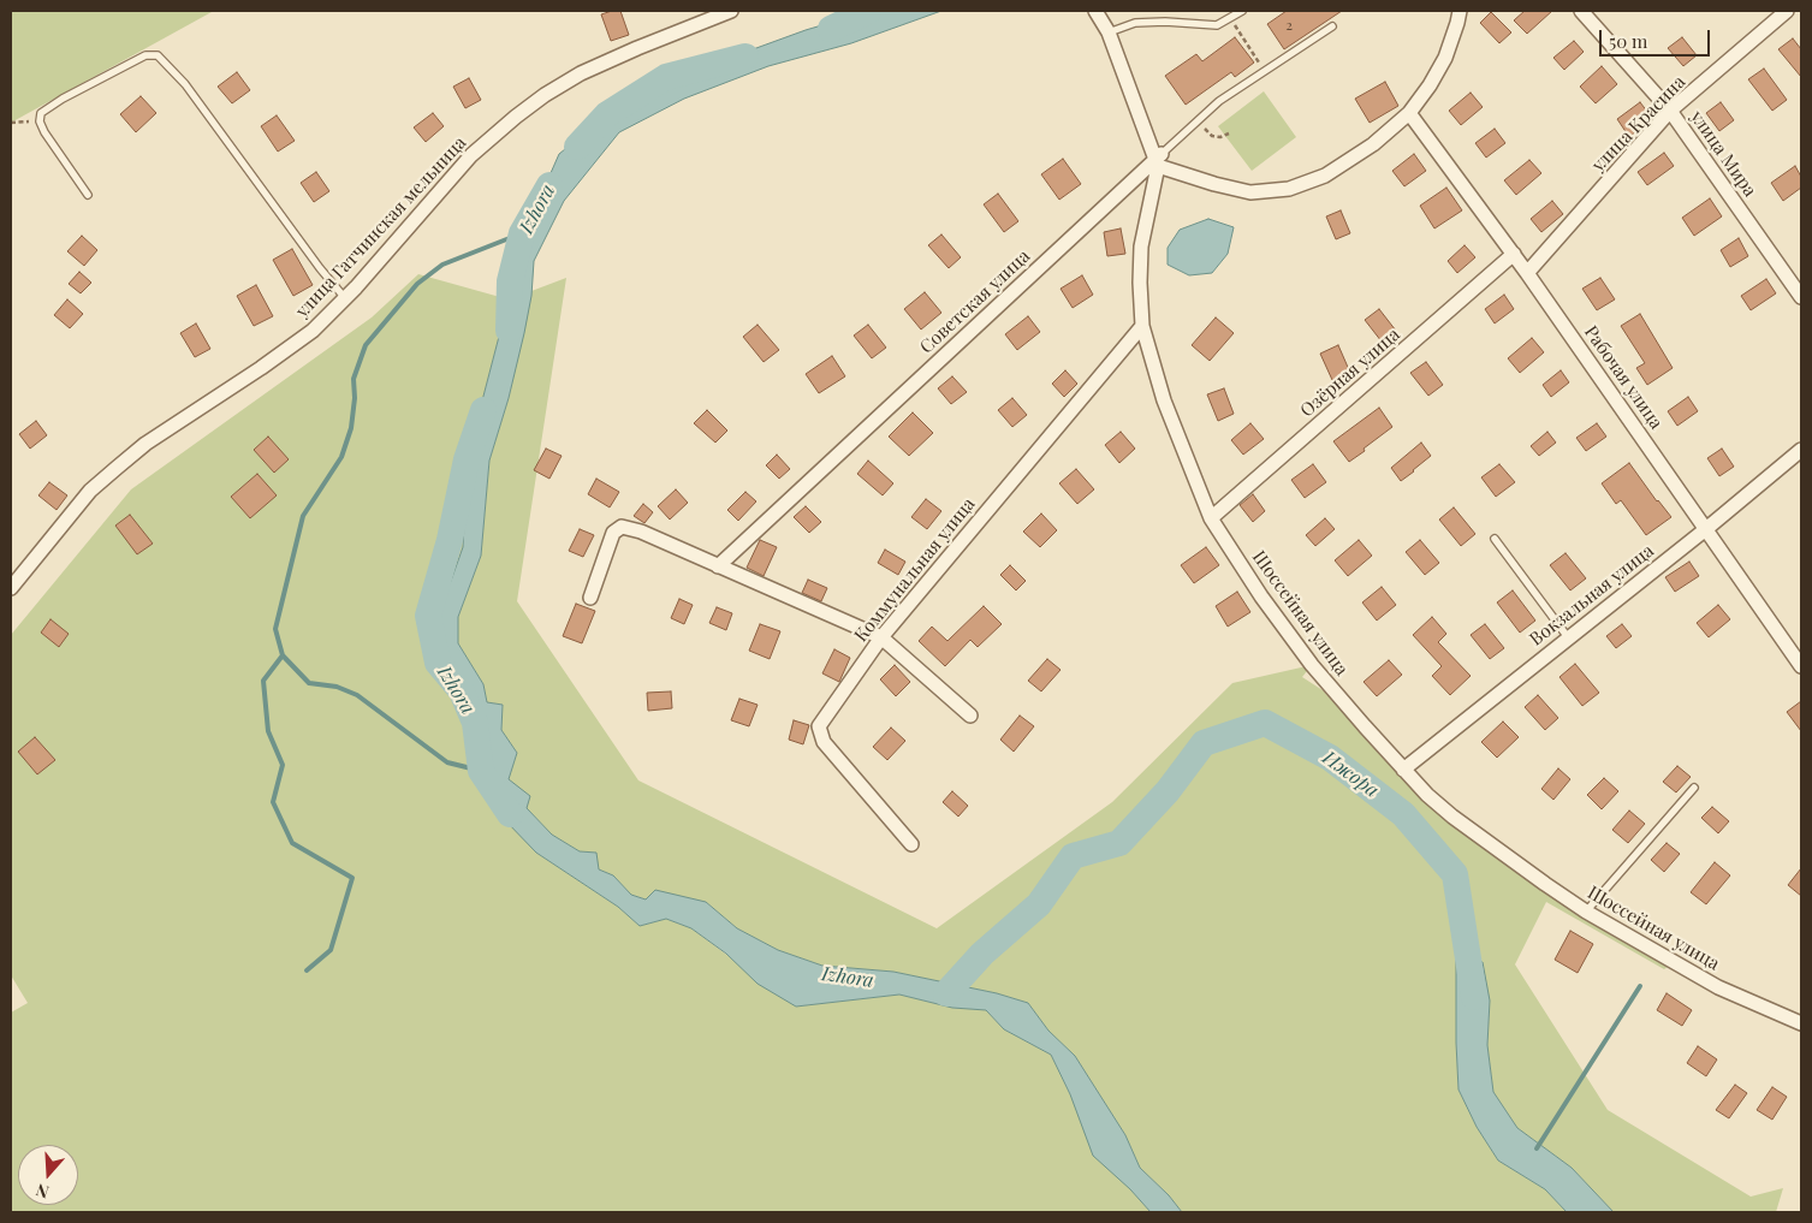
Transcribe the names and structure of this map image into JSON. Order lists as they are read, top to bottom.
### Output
{
  "streets": {
    "street": [
      "улица Красина",
      "улица Мира",
      "улица Гатчинская мельница",
      "Советская улица",
      "Озёрная улица",
      "Рабочая улица",
      "Коммунальная улица",
      "Вокзальная улица",
      "Шоссейная улица"
    ]
  },
  "crossings": [
    ["улица Красина", "улица Мира"],
    ["улица Красина", "Рабочая улица"],
    ["Советская улица", "Шоссейная улица"],
    ["Озёрная улица", "Рабочая улица"],
    ["Озёрная улица", "Шоссейная улица"],
    ["Рабочая улица", "Вокзальная улица"],
    ["Коммунальная улица", "Шоссейная улица"],
    ["Вокзальная улица", "Шоссейная улица"]
  ],
  "water": ["Izhora", "Ижора"],
  "house_numbers": ["2"],
  "scale_bar": "50 m",
  "north": "bottom"
}
